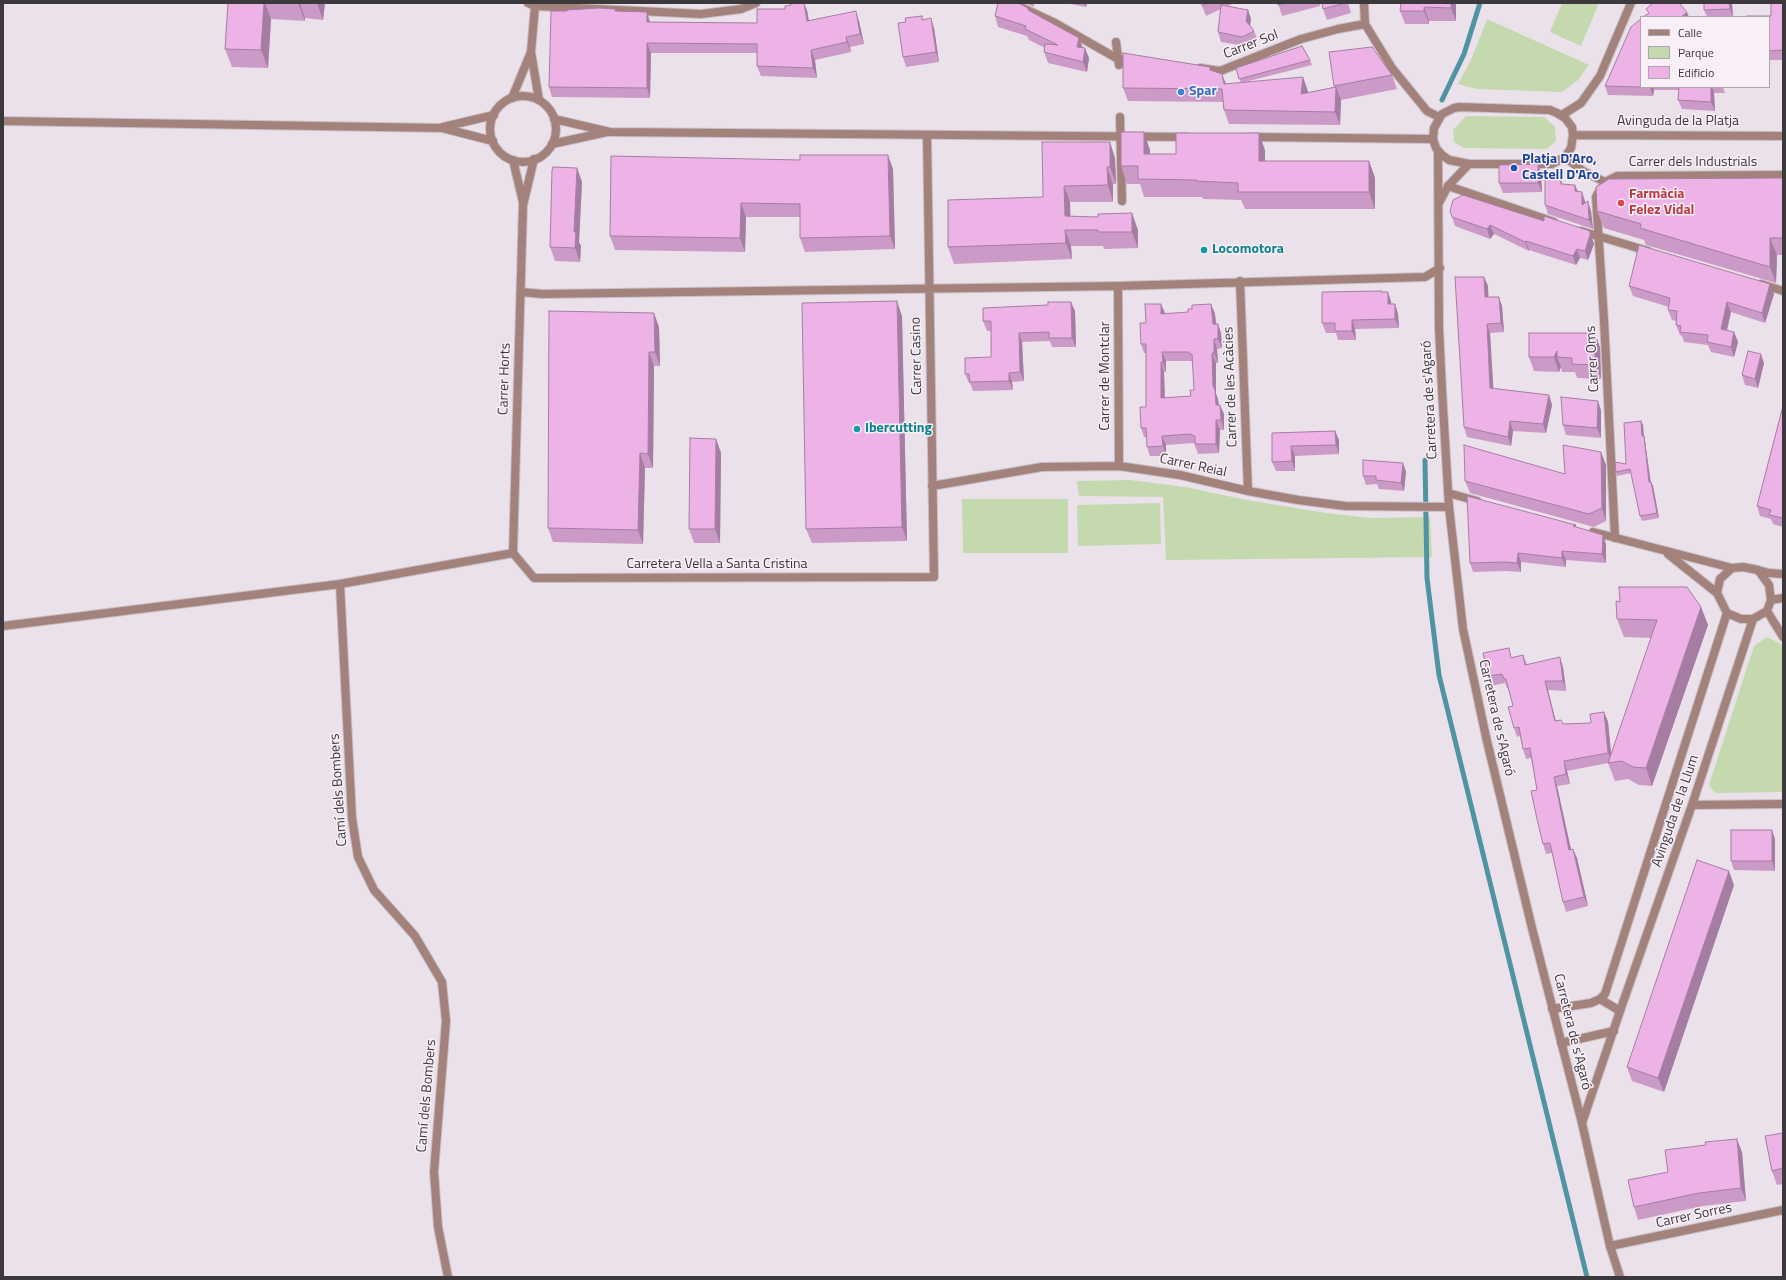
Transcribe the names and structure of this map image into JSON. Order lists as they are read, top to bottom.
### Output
{
  "streets": {
    "street": [
      "Carrer Sol",
      "Avinguda de la Platja",
      "Carrer dels Industrials",
      "Carrer Casino",
      "Carrer Oms",
      "Carrer de Montclar",
      "Carrer Horts",
      "Carrer de les Acàcies",
      "Carretera de s'Agaró",
      "Carrer Reial",
      "Carretera Vella a Santa Cristina",
      "Camí dels Bombers",
      "Avinguda de la Llum",
      "Carrer Sorres"
    ]
  },
  "crossings": [
    ["Carrer dels Industrials", "Carrer Oms"],
    ["Carrer Casino", "Carrer Reial"],
    ["Carrer Casino", "Carretera Vella a Santa Cristina"],
    ["Carrer de Montclar", "Carrer Reial"],
    ["Carrer Horts", "Carretera Vella a Santa Cristina"],
    ["Carrer de les Acàcies", "Carrer Reial"],
    ["Carretera de s'Agaró", "Carrer Reial"],
    ["Carretera de s'Agaró", "Avinguda de la Llum"],
    ["Carretera de s'Agaró", "Carrer Sorres"]
  ],
  "places": [
    "Spar",
    "Platja D'Aro, Castell D'Aro",
    "Farmàcia Felez Vidal",
    "Locomotora",
    "Ibercutting"
  ],
  "legend": ["Calle", "Parque", "Edificio"]
}
